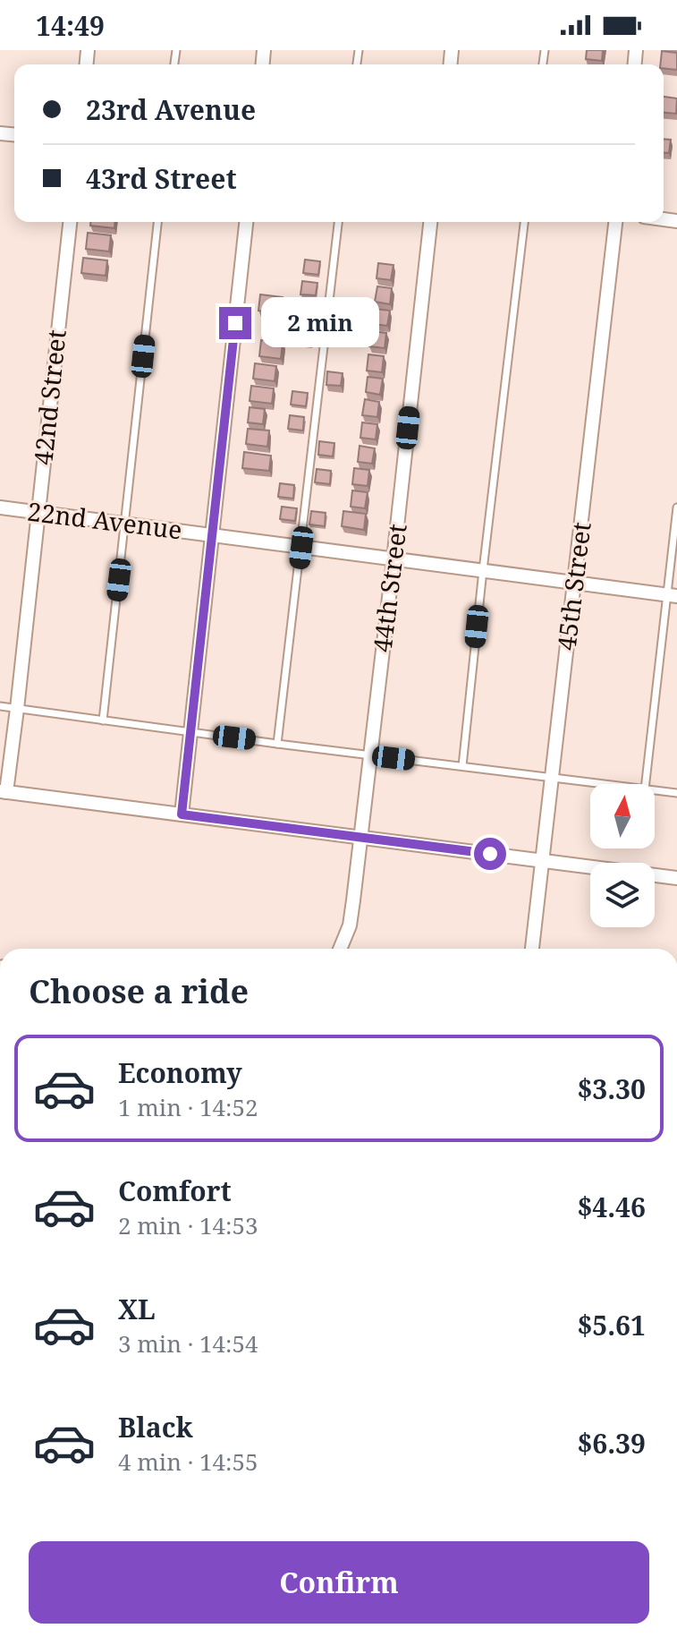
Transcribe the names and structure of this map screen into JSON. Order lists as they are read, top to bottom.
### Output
{
  "streets": {
    "street": [
      "42nd Street",
      "22nd Avenue",
      "45th Street",
      "44th Street"
    ]
  },
  "crossings": [
    ["42nd Street", "22nd Avenue"],
    ["22nd Avenue", "45th Street"],
    ["22nd Avenue", "44th Street"]
  ],
  "north": "top",
  "page": {
    "status": "14:49",
    "banner": ["23rd Avenue", "43rd Street"],
    "bubble": "2 min",
    "heading": "Choose a ride",
    "list": [
      {
        "name": "Economy",
        "note": "1 min · 14:52",
        "value": "$3.30"
      },
      {
        "name": "Comfort",
        "note": "2 min · 14:53",
        "value": "$4.46"
      },
      {
        "name": "XL",
        "note": "3 min · 14:54",
        "value": "$5.61"
      },
      {
        "name": "Black",
        "note": "4 min · 14:55",
        "value": "$6.39"
      }
    ],
    "buttons": "Confirm"
  }
}
